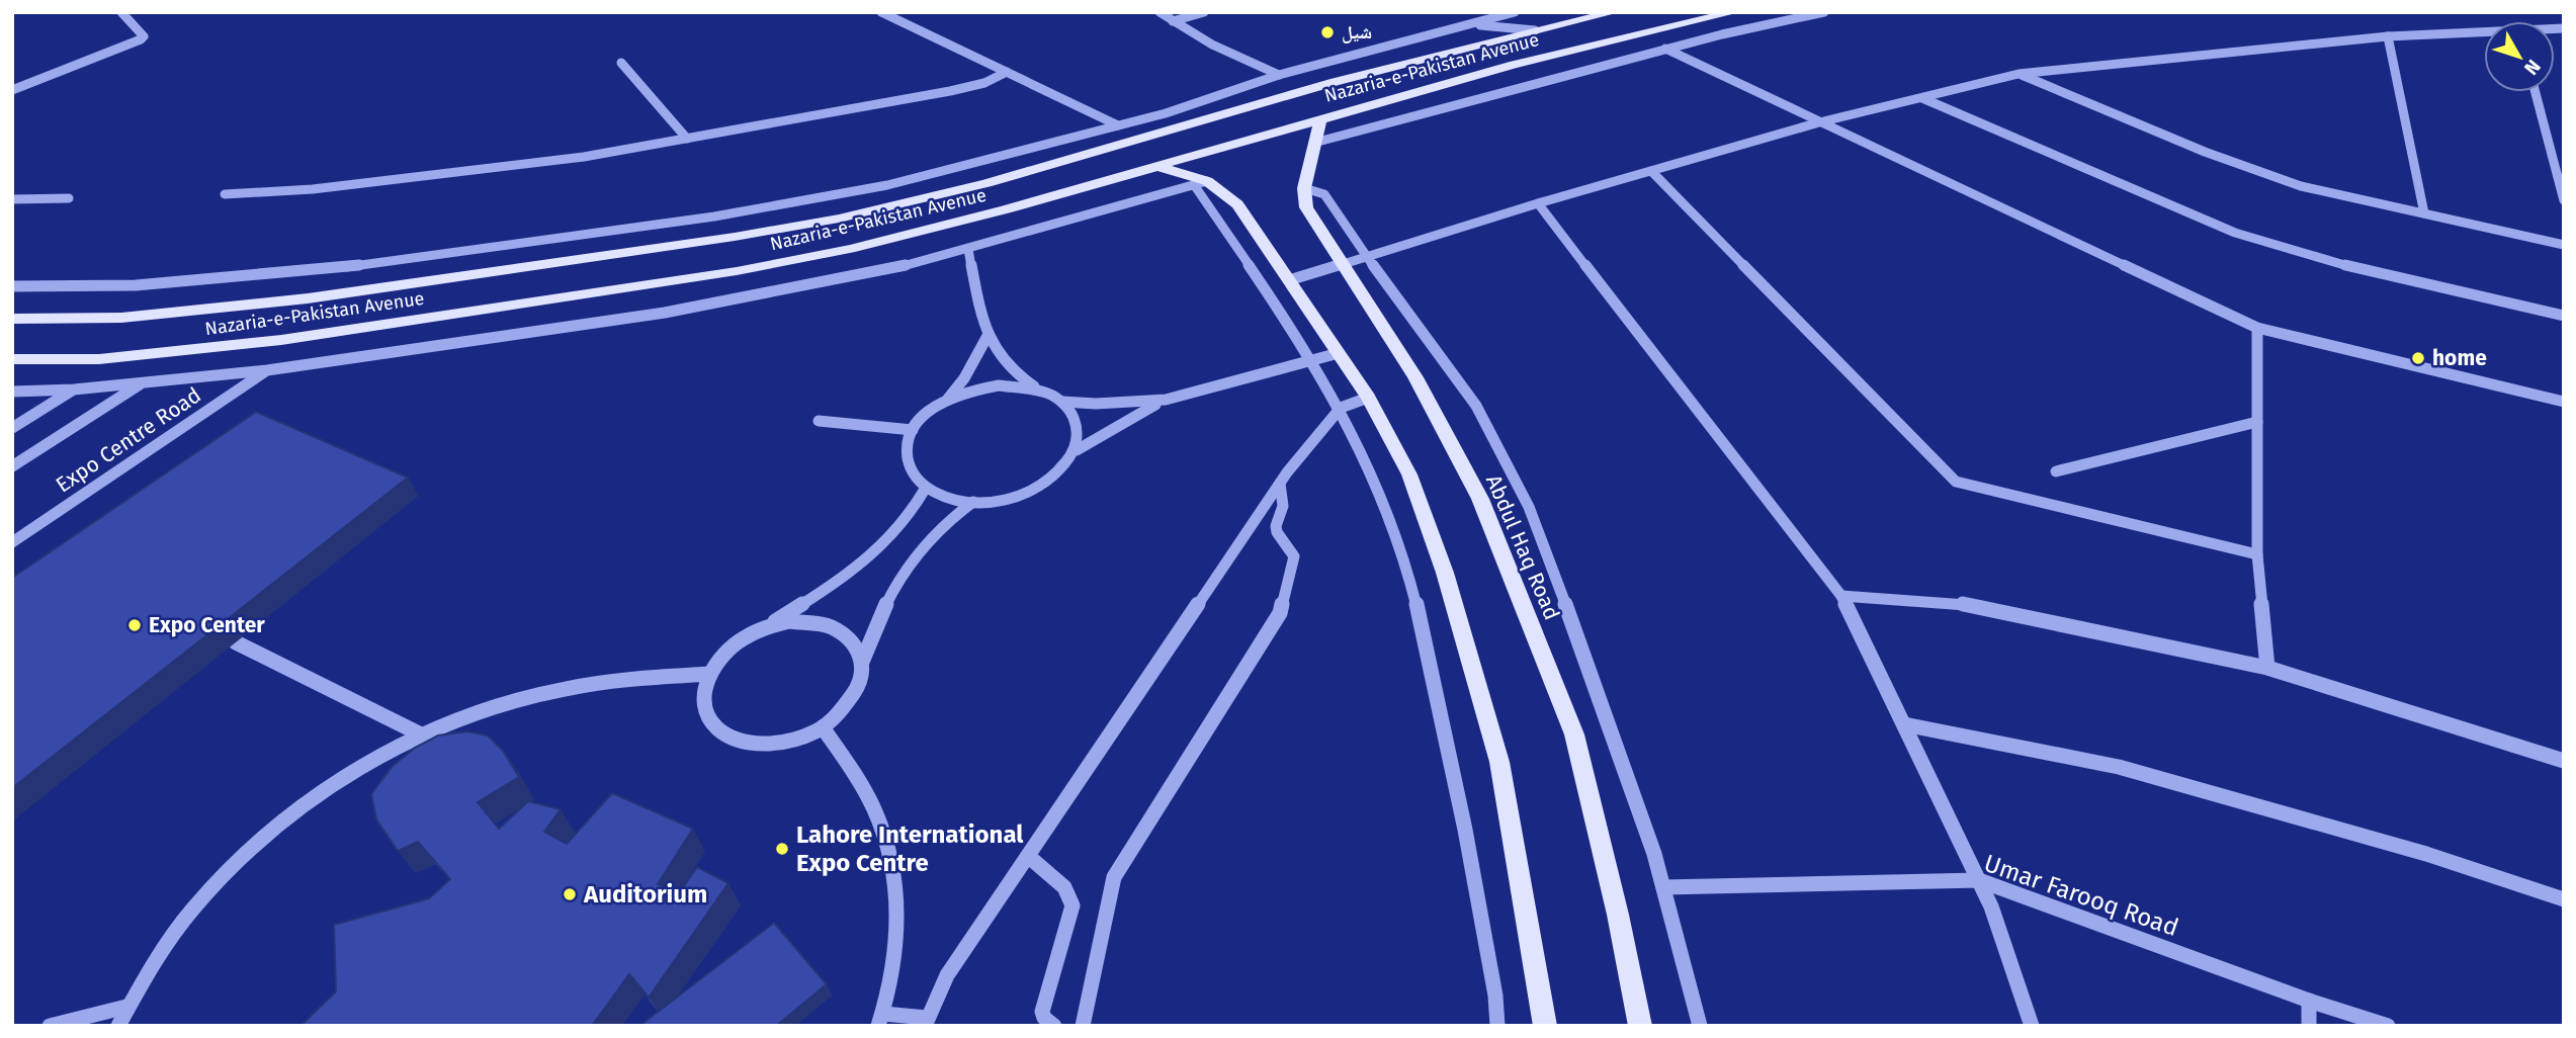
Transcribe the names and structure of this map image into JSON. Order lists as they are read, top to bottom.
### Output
{
  "streets": {
    "main road": ["Nazaria-e-Pakistan Avenue", "Abdul Haq Road"],
    "street": ["Expo Centre Road", "Umar Farooq Road"]
  },
  "places": [
    "شیل",
    "home",
    "Expo Center",
    "Lahore International Expo Centre",
    "Auditorium"
  ],
  "north": "bottom right"
}
